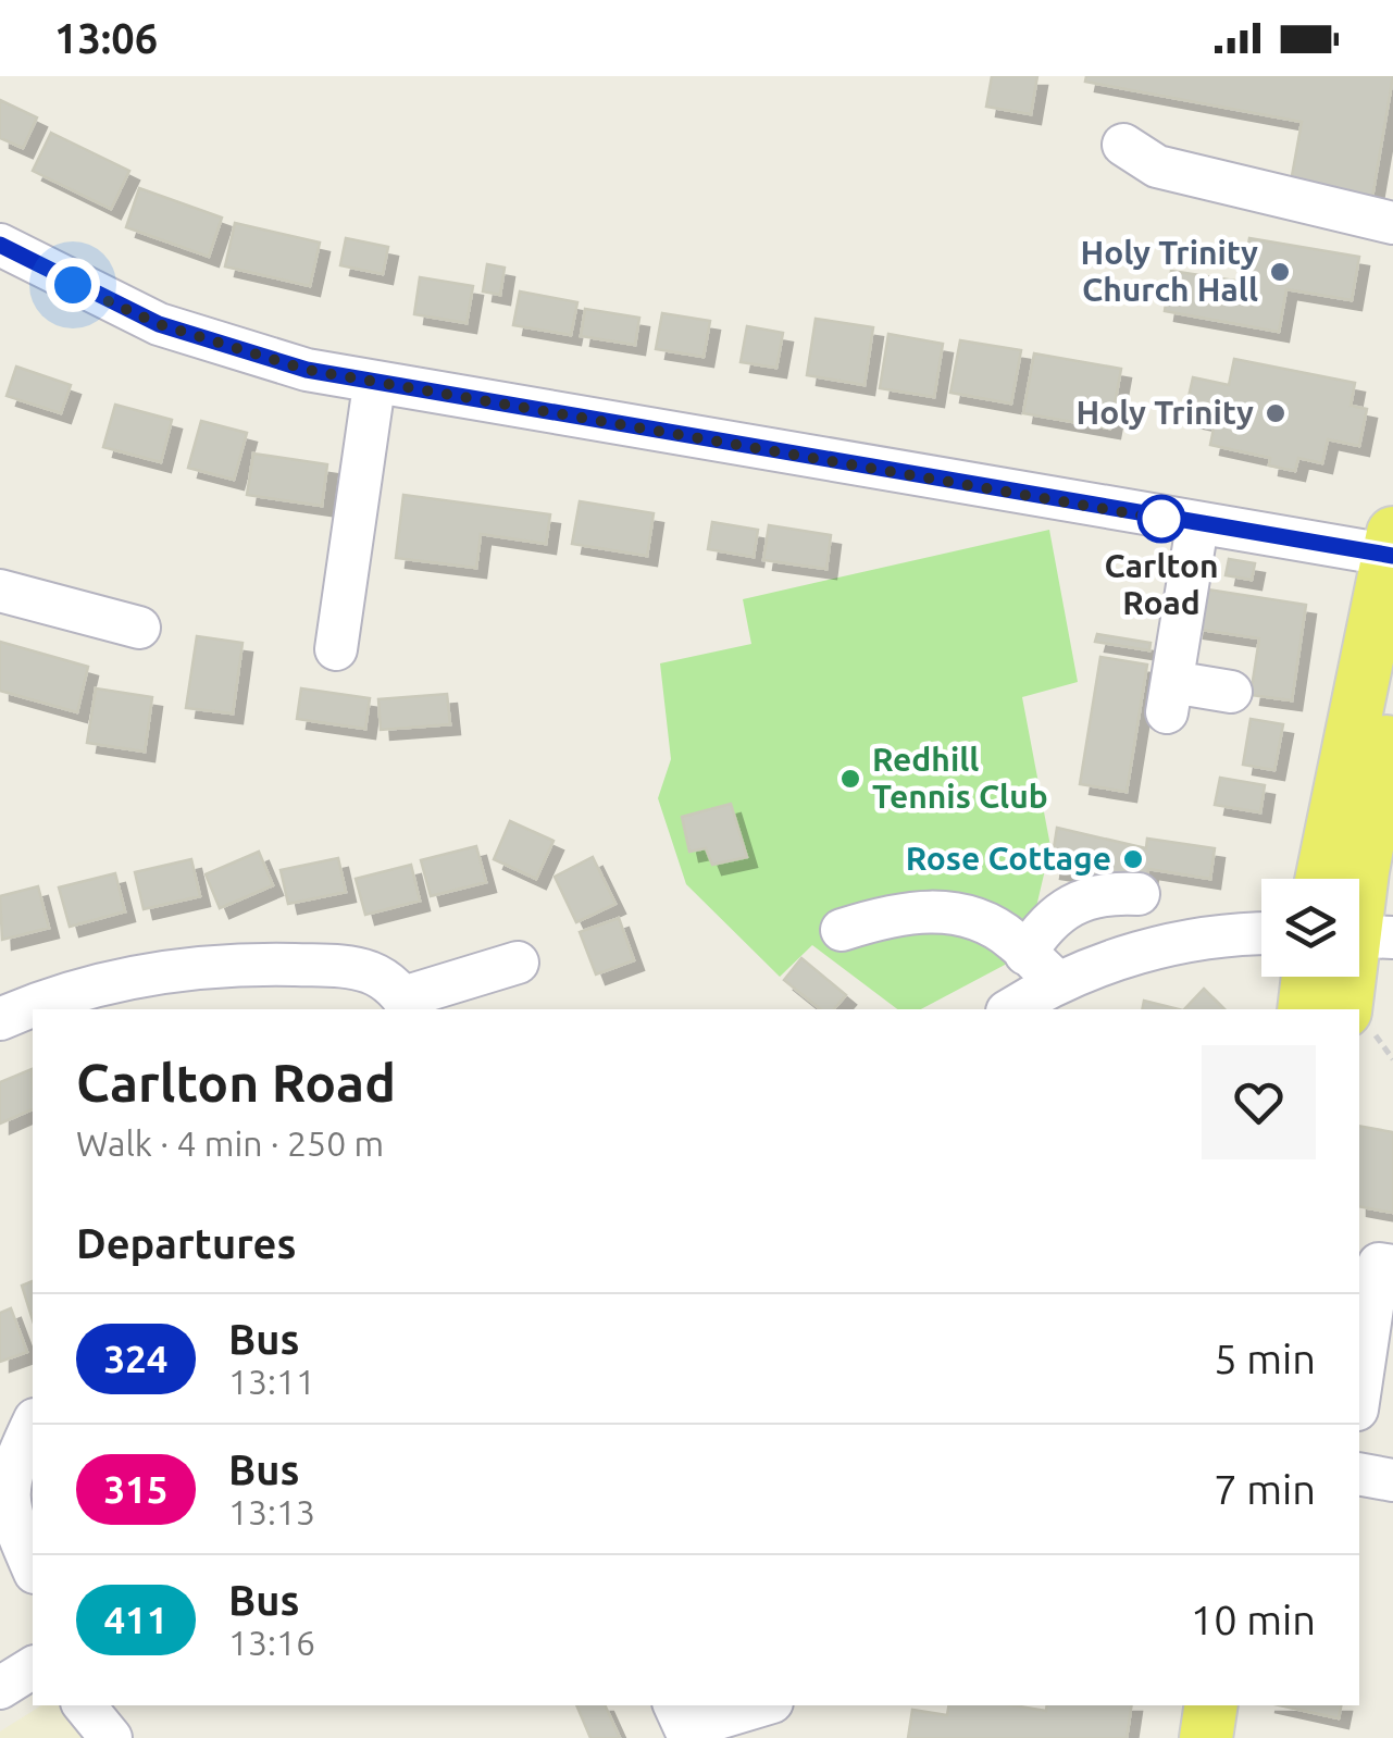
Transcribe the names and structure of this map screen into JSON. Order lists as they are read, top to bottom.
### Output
{
  "places": [
    "Holy Trinity Church Hall",
    "Holy Trinity",
    "Carlton Road",
    "Redhill Tennis Club",
    "Rose Cottage"
  ],
  "lines": ["bus line 324"],
  "page": {
    "status": "13:06",
    "heading": [
      ["Carlton Road", "Walk · 4 min · 250 m"],
      "Departures"
    ],
    "list": [
      {
        "mark": "324",
        "name": "Bus",
        "note": "13:11",
        "value": "5 min"
      },
      {
        "mark": "315",
        "name": "Bus",
        "note": "13:13",
        "value": "7 min"
      },
      {
        "mark": "411",
        "name": "Bus",
        "note": "13:16",
        "value": "10 min"
      }
    ]
  }
}
